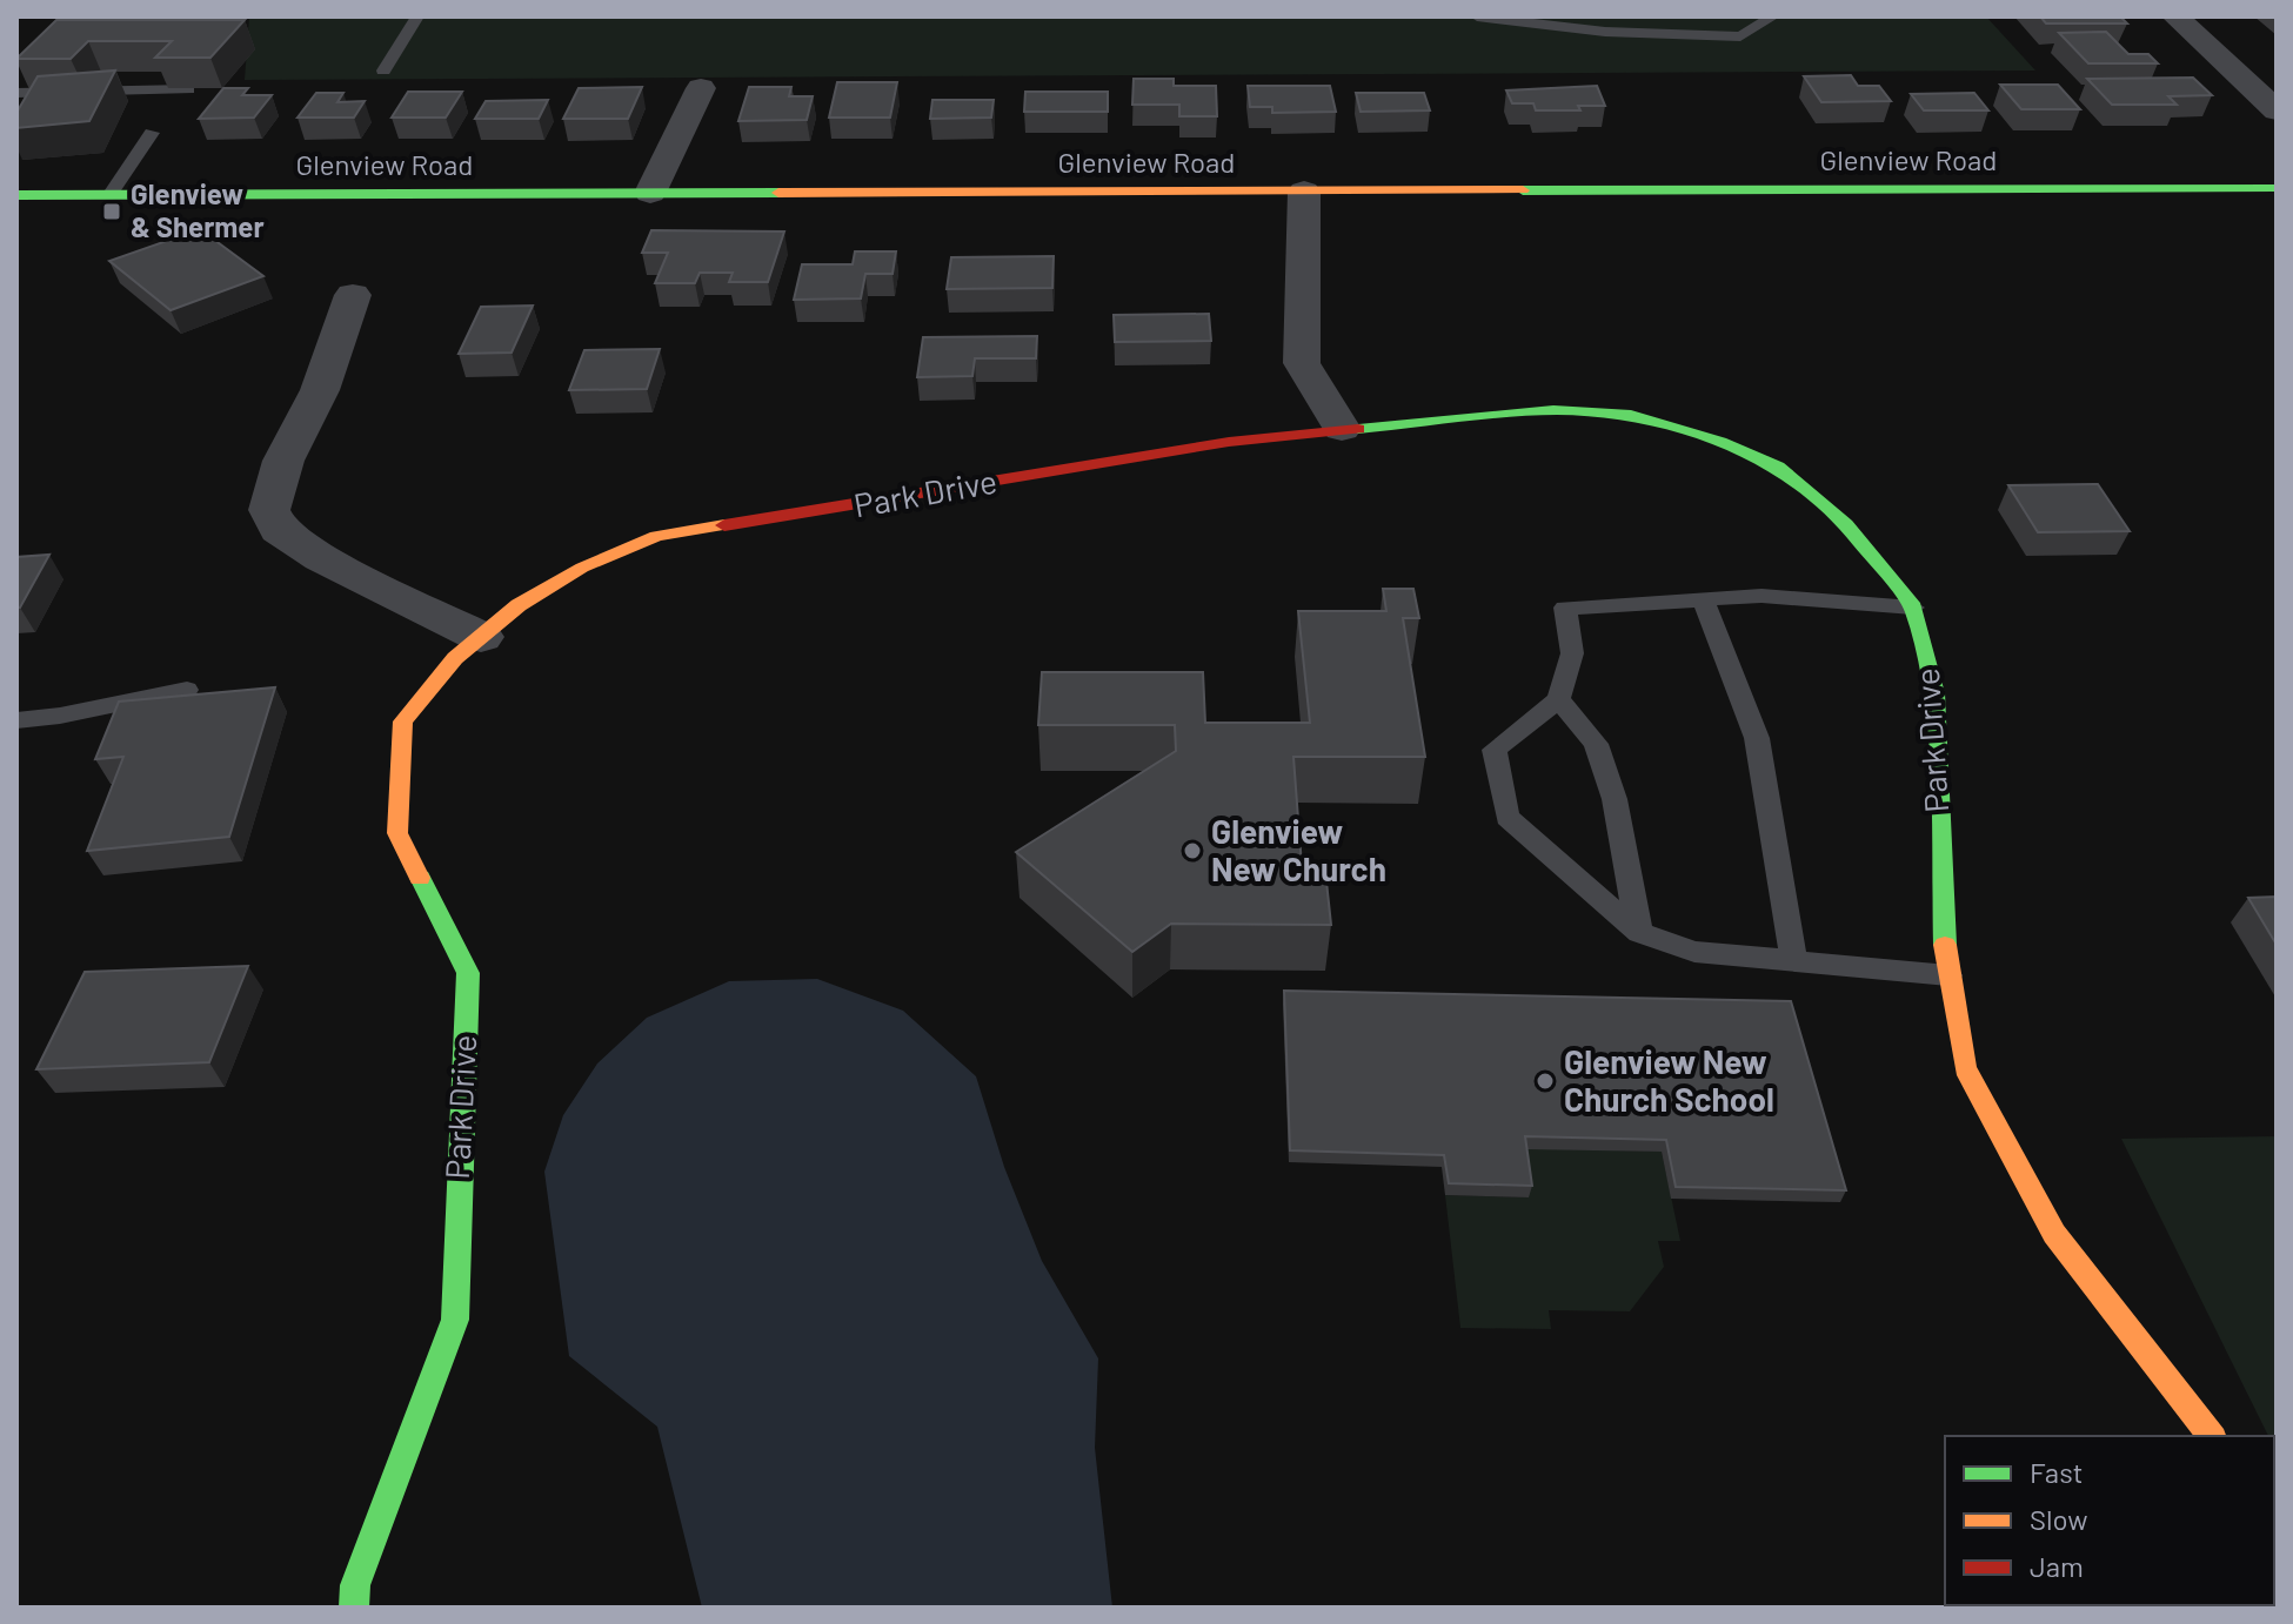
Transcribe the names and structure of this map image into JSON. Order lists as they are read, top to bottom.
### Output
{
  "streets": {
    "street": ["Glenview Road", "Park Drive"]
  },
  "places": {
    "transit": ["Glenview & Shermer"],
    "other": ["Glenview New Church", "Glenview New Church School"]
  },
  "legend": ["Fast", "Slow", "Jam"]
}
